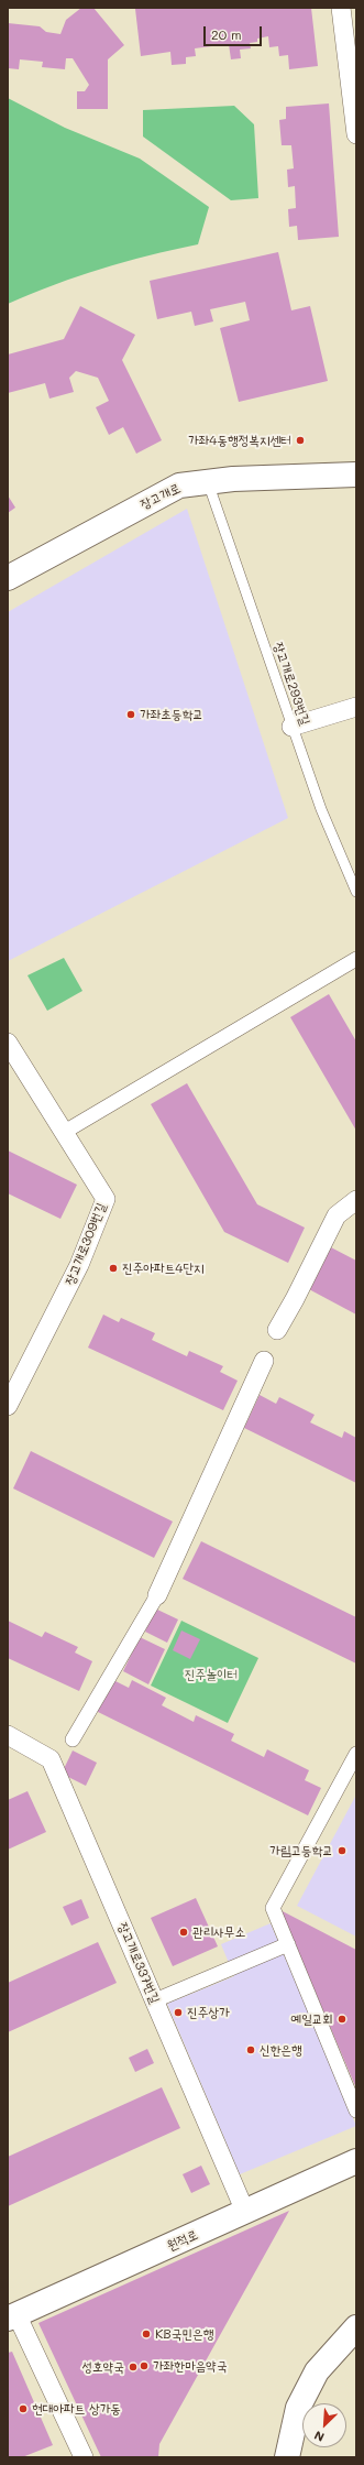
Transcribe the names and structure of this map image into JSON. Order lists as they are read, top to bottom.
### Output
{
  "streets": {
    "street": [
      "장고개로",
      "장고개로309번길",
      "장고개로337번길",
      "원적로"
    ],
    "lane": ["장고개로293번길"]
  },
  "crossings": [
    ["장고개로", "장고개로293번길"],
    ["장고개로337번길", "원적로"]
  ],
  "parks": ["진주놀이터"],
  "places": [
    "가좌4동행정복지센터",
    "가좌초등학교",
    "진주아파트4단지",
    "가림고등학교",
    "관리사무소",
    "진주상가",
    "예일교회",
    "신한은행",
    "KB국민은행",
    "가좌한마음약국",
    "성호약국",
    "현대아파트 상가동"
  ],
  "scale_bar": "20 m",
  "north": "bottom left"
}
